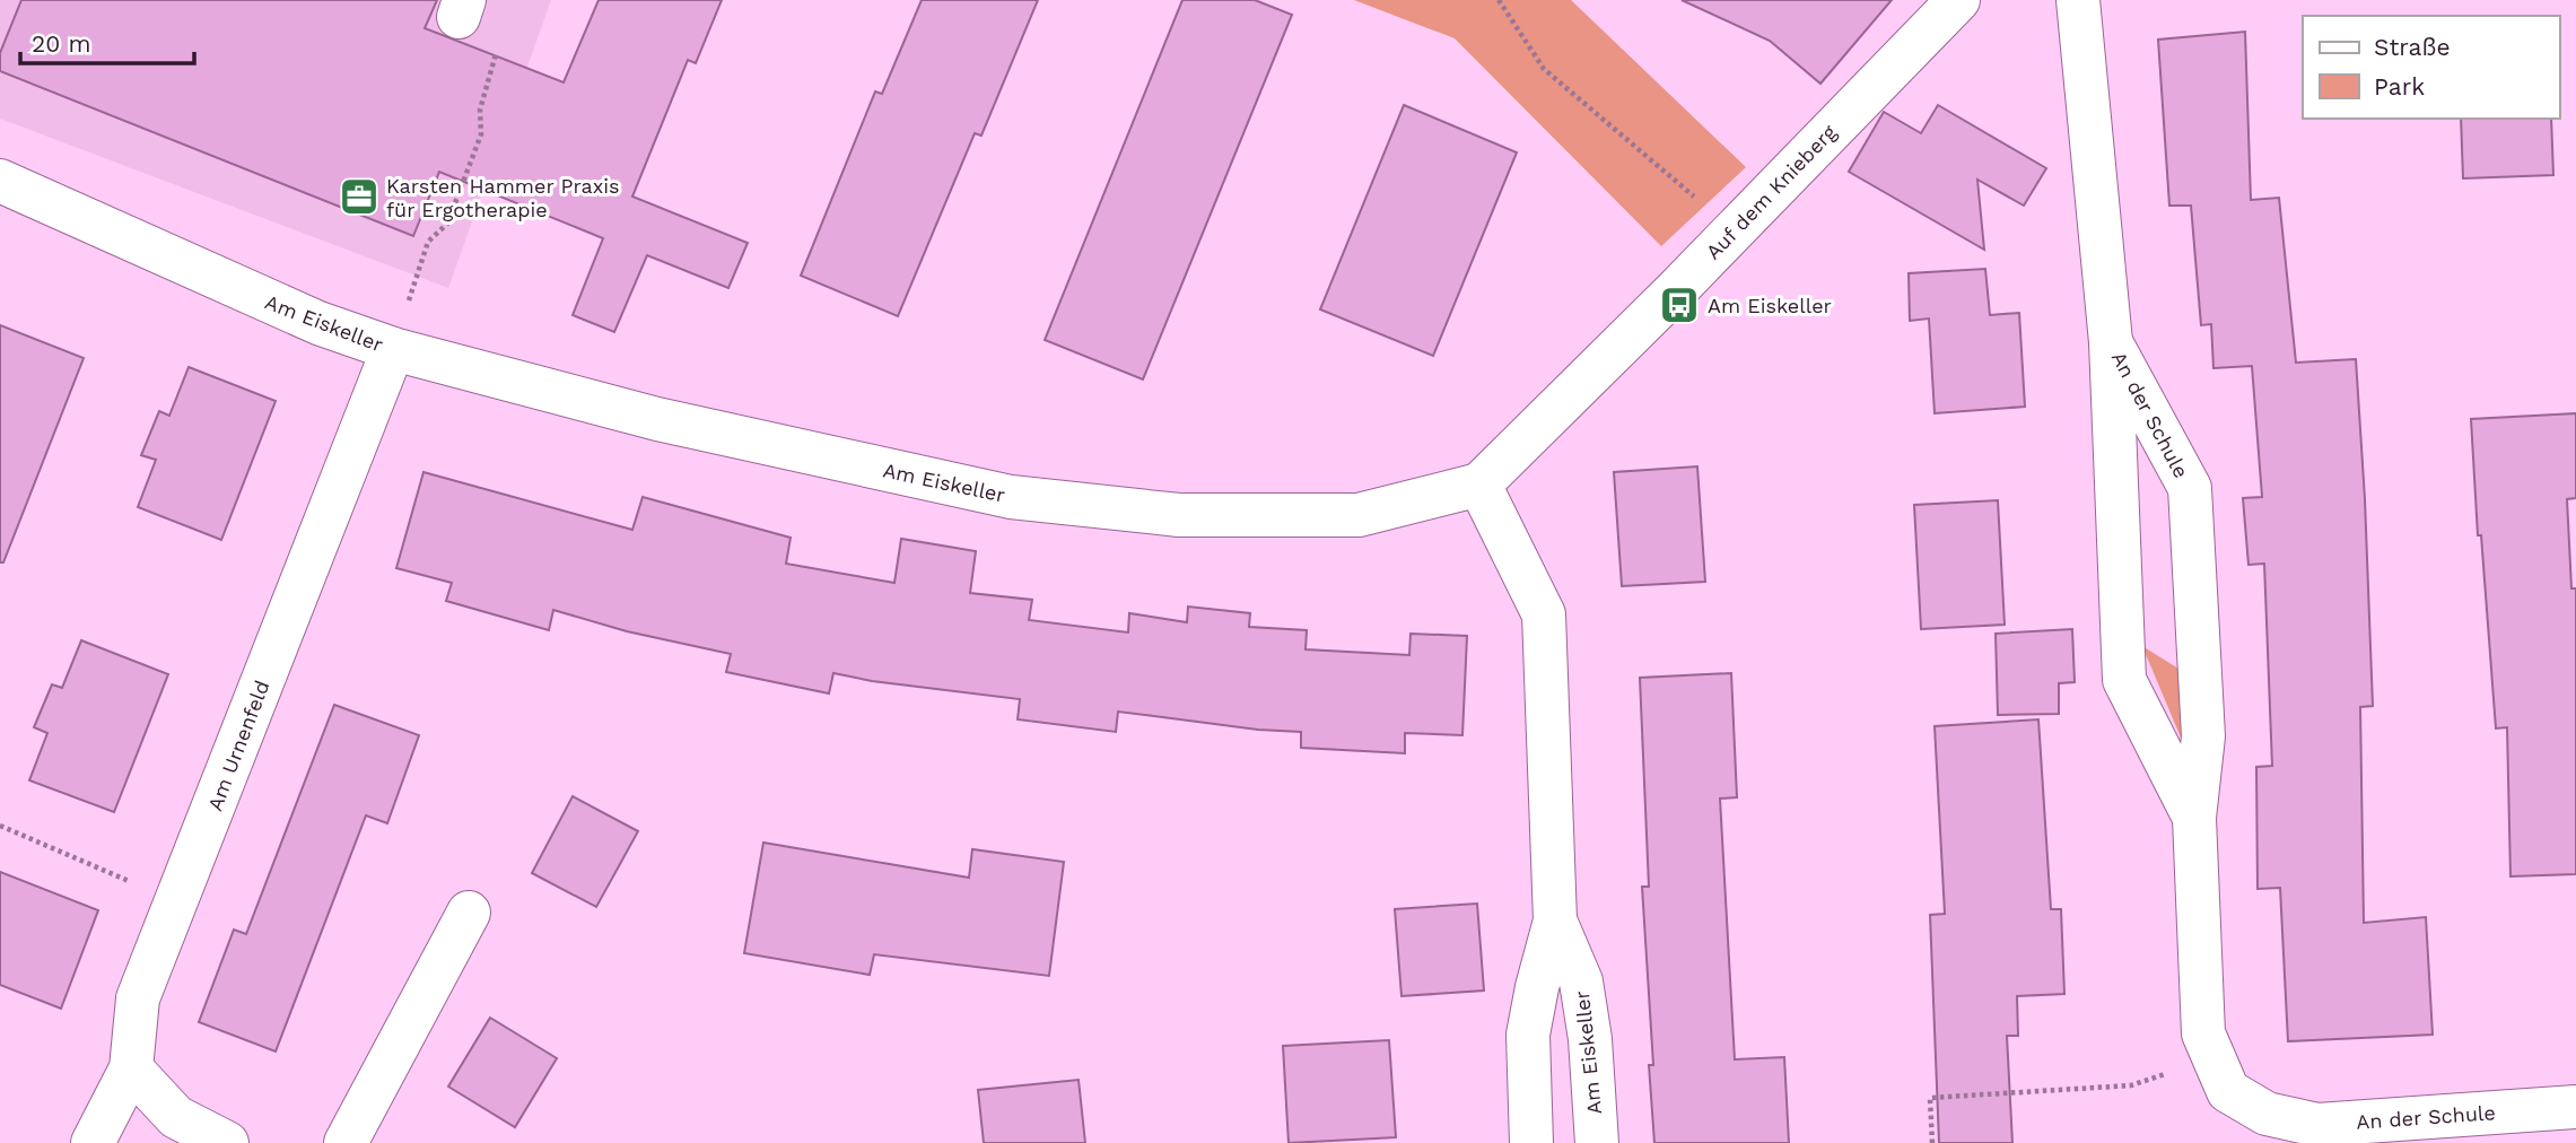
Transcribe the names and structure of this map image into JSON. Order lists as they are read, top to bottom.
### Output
{
  "streets": {
    "street": [
      "Auf dem Knieberg",
      "Am Eiskeller",
      "An der Schule",
      "Am Urnenfeld"
    ]
  },
  "crossings": [
    ["Auf dem Knieberg", "Am Eiskeller"],
    ["Am Eiskeller", "Am Urnenfeld"]
  ],
  "places": {
    "office": ["Karsten Hammer Praxis für Ergotherapie"],
    "bus stop": ["Am Eiskeller"]
  },
  "legend": ["Straße", "Park"],
  "scale_bar": "20 m"
}
